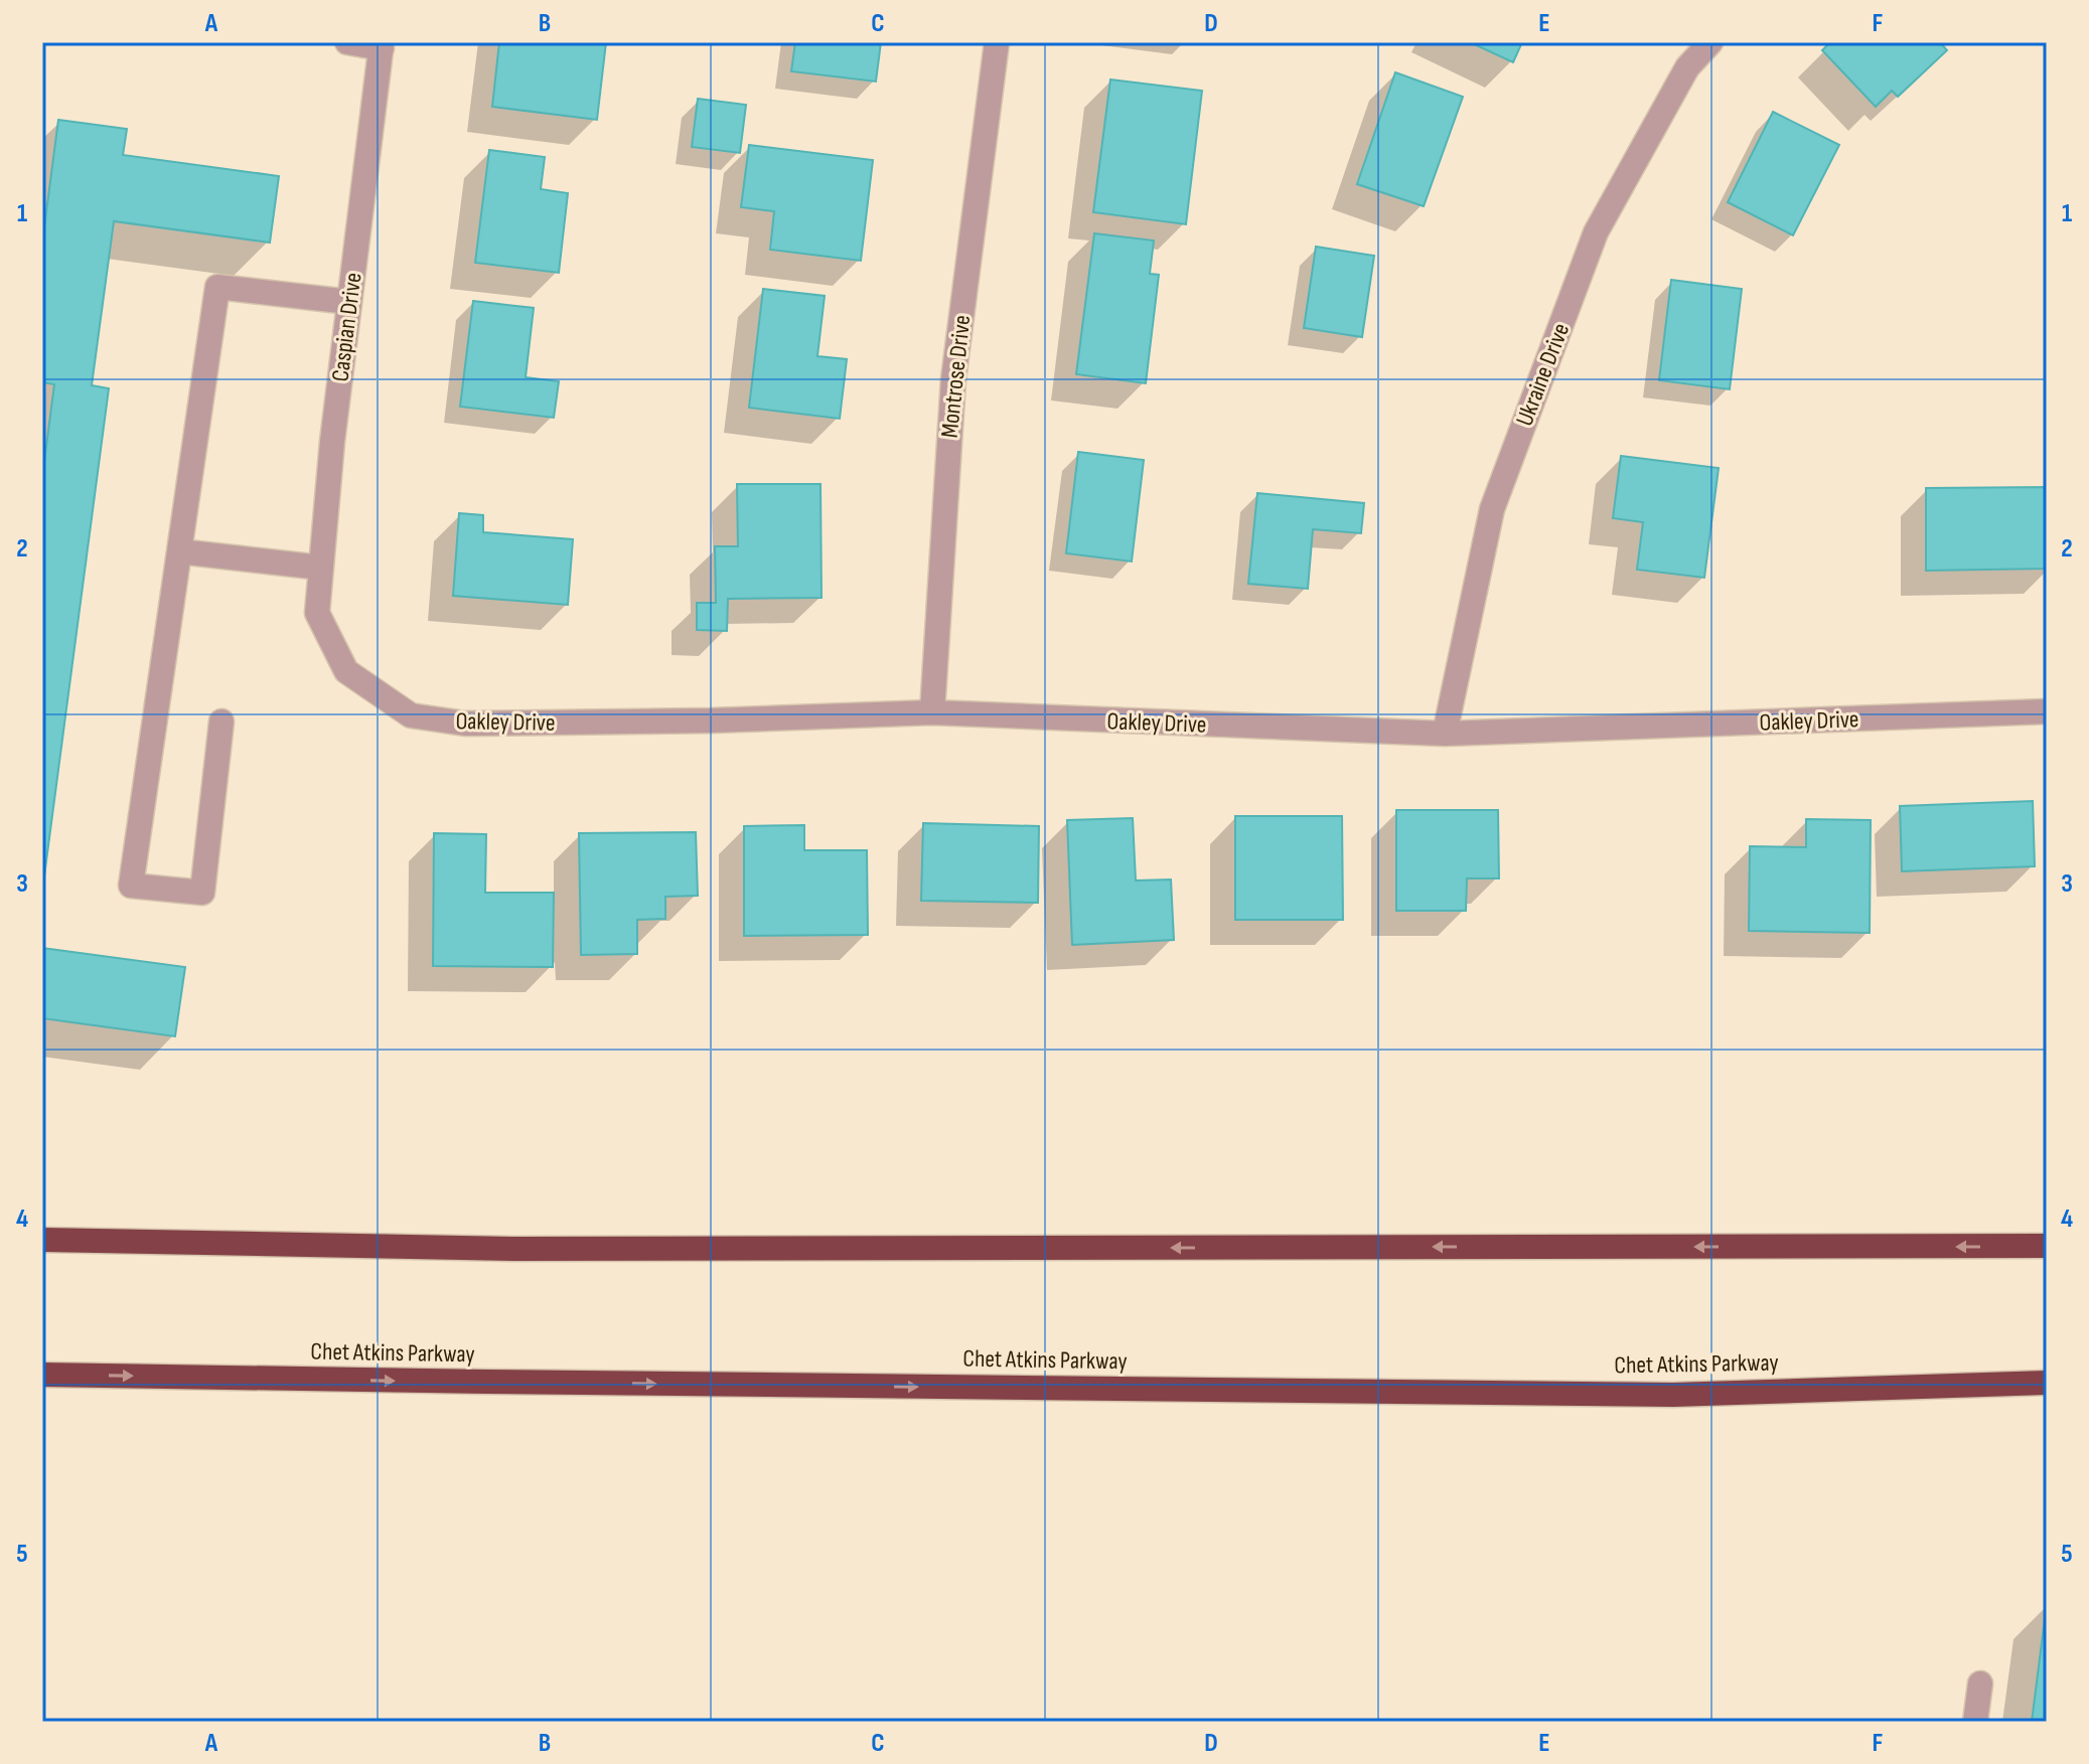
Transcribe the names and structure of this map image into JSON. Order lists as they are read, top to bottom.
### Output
{
  "streets": {
    "highway": ["Chet Atkins Parkway"],
    "street": [
      "Caspian Drive",
      "Ukraine Drive",
      "Montrose Drive",
      "Oakley Drive"
    ]
  },
  "crossings": [
    ["Caspian Drive", "Oakley Drive"],
    ["Ukraine Drive", "Oakley Drive"],
    ["Montrose Drive", "Oakley Drive"]
  ],
  "grid": {
    "columns": [
      "A",
      "B",
      "C",
      "D",
      "E",
      "F"
    ],
    "rows": [
      "1",
      "2",
      "3",
      "4",
      "5"
    ]
  }
}
